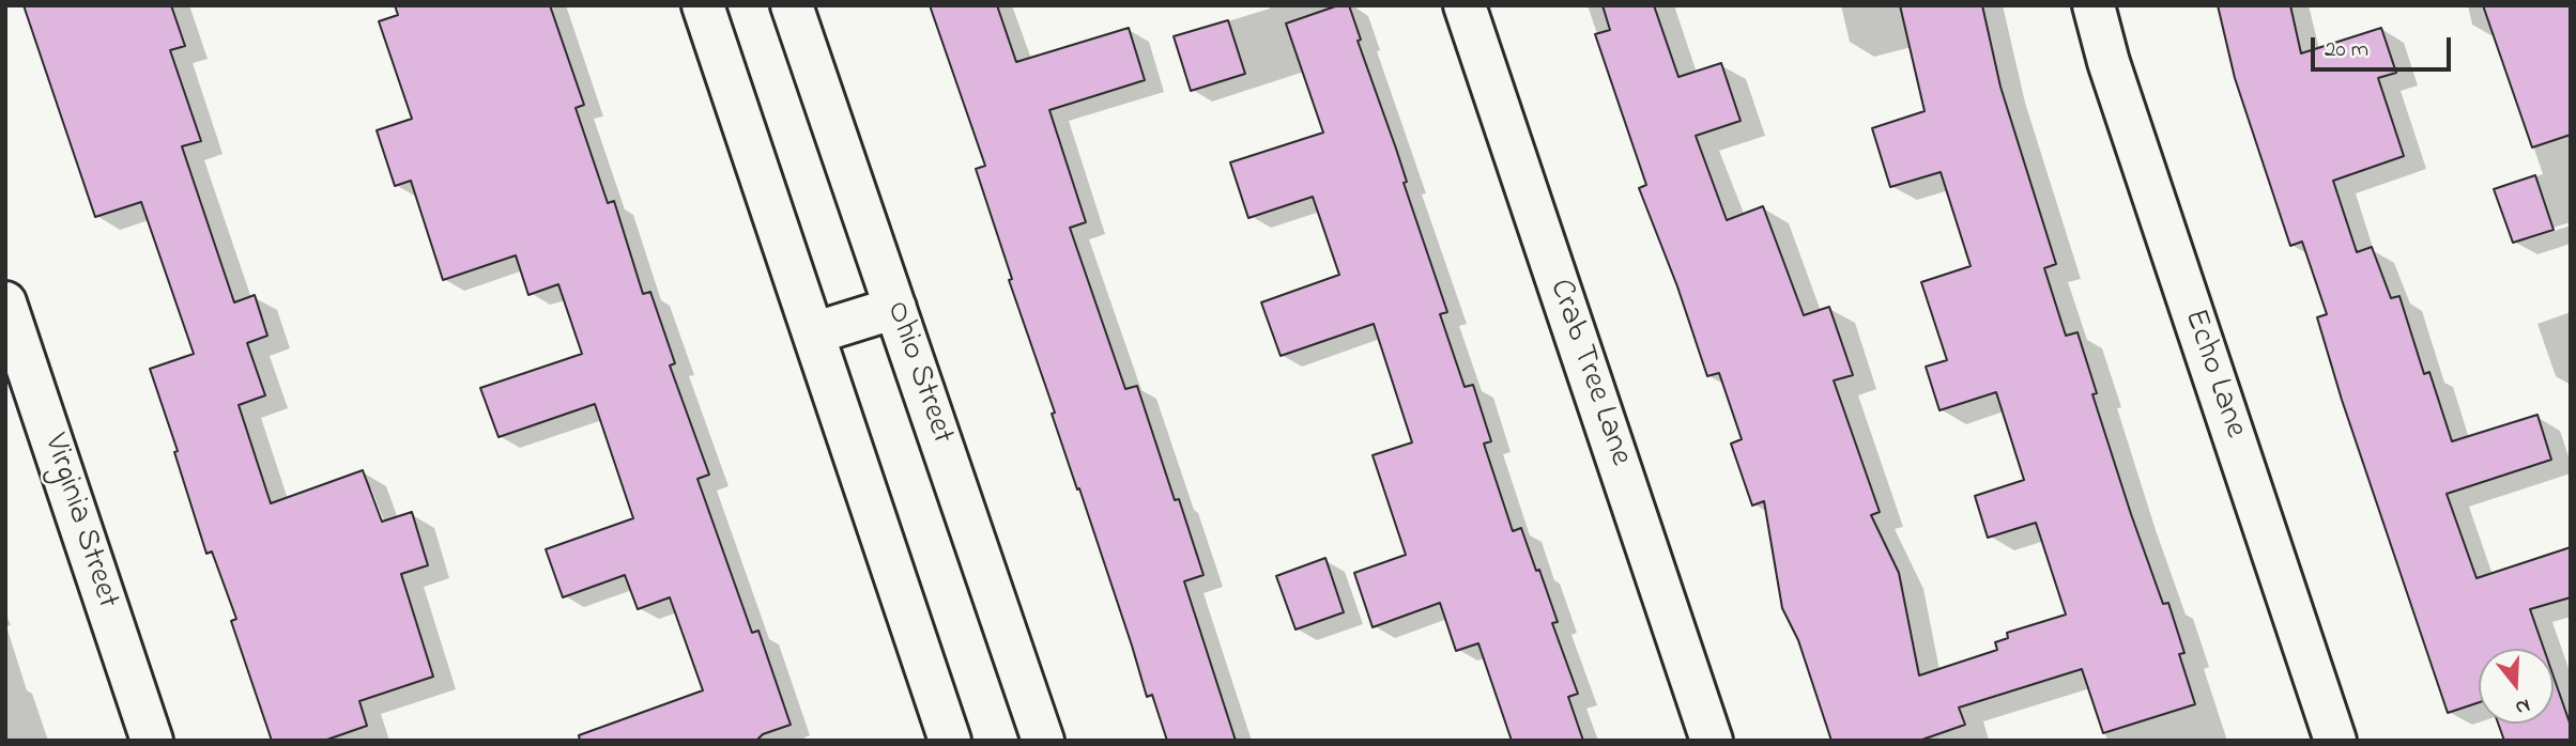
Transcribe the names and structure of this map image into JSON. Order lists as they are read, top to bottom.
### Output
{
  "streets": {
    "street": [
      "Ohio Street",
      "Crab Tree Lane",
      "Echo Lane",
      "Virginia Street"
    ]
  },
  "scale_bar": "20 m",
  "north": "bottom"
}
